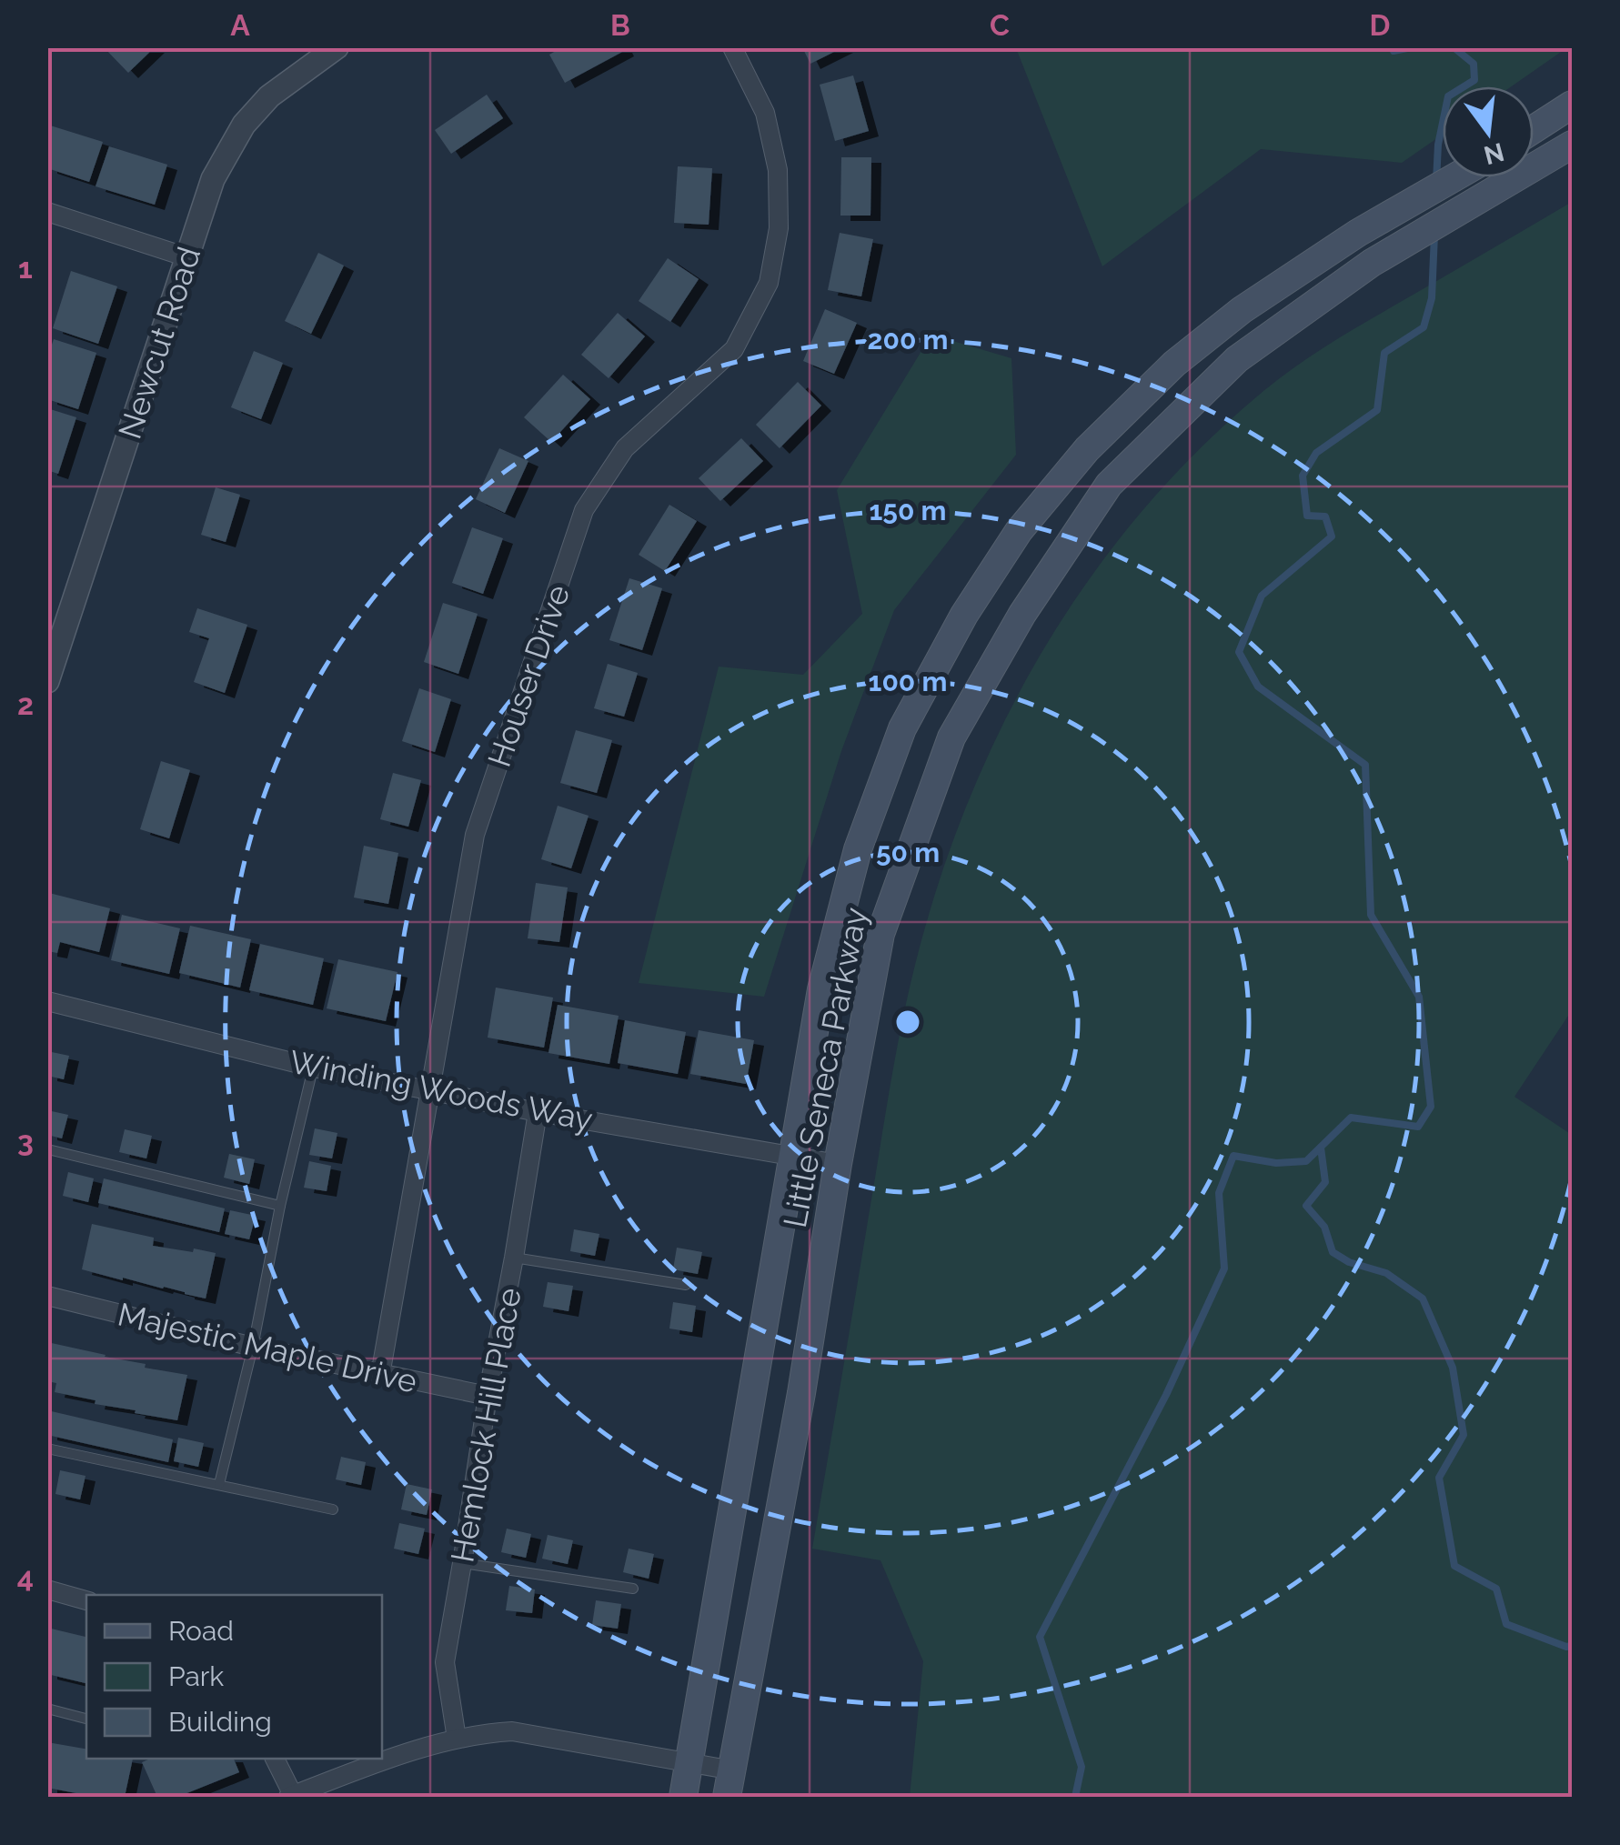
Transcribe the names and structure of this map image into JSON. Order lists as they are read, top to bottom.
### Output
{
  "streets": {
    "main road": ["Little Seneca Parkway"],
    "street": [
      "Newcut Road",
      "Houser Drive",
      "Winding Woods Way",
      "Majestic Maple Drive",
      "Hemlock Hill Place"
    ]
  },
  "crossings": [
    ["Houser Drive", "Winding Woods Way"],
    ["Houser Drive", "Majestic Maple Drive"],
    ["Little Seneca Parkway", "Winding Woods Way"],
    ["Winding Woods Way", "Hemlock Hill Place"],
    ["Majestic Maple Drive", "Hemlock Hill Place"]
  ],
  "legend": ["Road", "Park", "Building"],
  "north": "bottom",
  "grid": {
    "columns": [
      "A",
      "B",
      "C",
      "D"
    ],
    "rows": [
      "1",
      "2",
      "3",
      "4"
    ]
  },
  "rings": [
    "200 m",
    "150 m",
    "100 m",
    "50 m"
  ]
}
